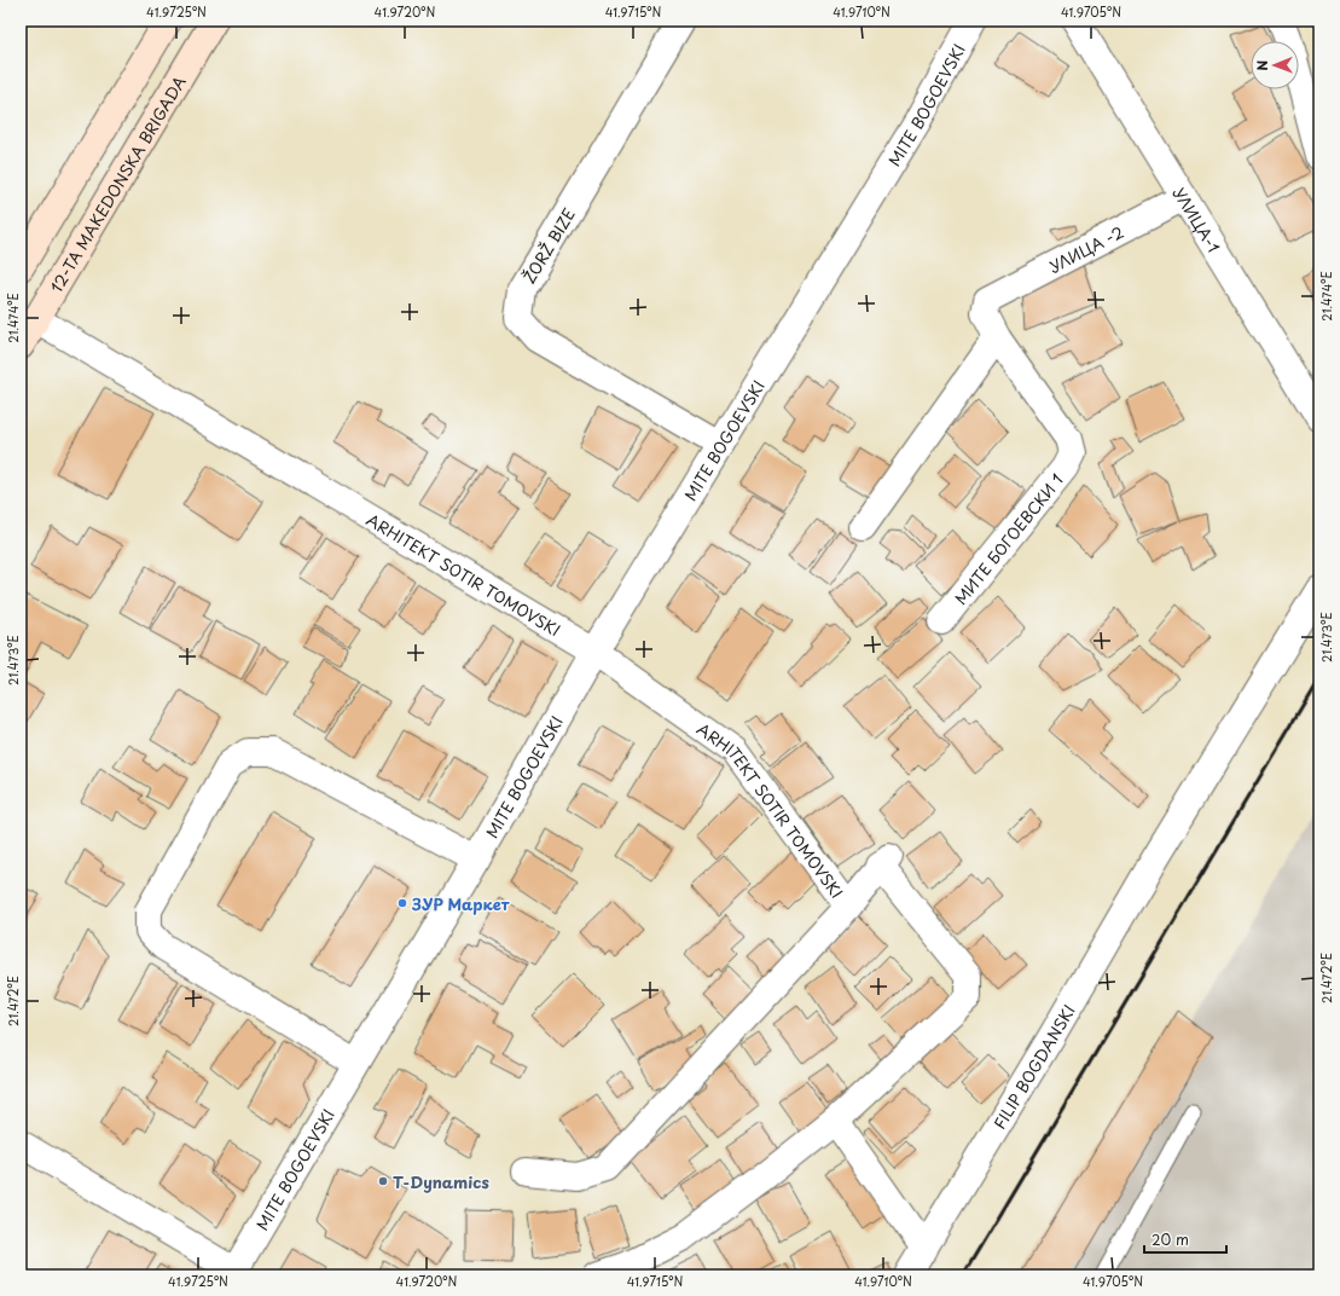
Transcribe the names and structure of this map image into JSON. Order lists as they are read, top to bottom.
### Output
{
  "streets": {
    "street": [
      "MITE BOGOEVSKI",
      "12-TA MAKEDONSKA BRIGADA",
      "УЛИЦА-1",
      "ŽORŽ BIZE",
      "УЛИЦА -2",
      "МИТЕ БОГОЕВСКИ 1",
      "ARHITEKT SOTIR TOMOVSKI",
      "FILIP BOGDANSKI"
    ]
  },
  "crossings": [
    ["MITE BOGOEVSKI", "ŽORŽ BIZE"],
    ["MITE BOGOEVSKI", "ARHITEKT SOTIR TOMOVSKI"],
    ["12-TA MAKEDONSKA BRIGADA", "ARHITEKT SOTIR TOMOVSKI"],
    ["УЛИЦА-1", "УЛИЦА -2"],
    ["УЛИЦА -2", "МИТЕ БОГОЕВСКИ 1"]
  ],
  "places": ["ЗУР Маркет", "T-Dynamics"],
  "scale_bar": "20 m",
  "north": "left",
  "coordinates": [
    "41.9725°N",
    "41.9720°N",
    "41.9715°N",
    "41.9710°N",
    "41.9705°N",
    "21.474°E",
    "21.473°E",
    "21.472°E"
  ]
}
